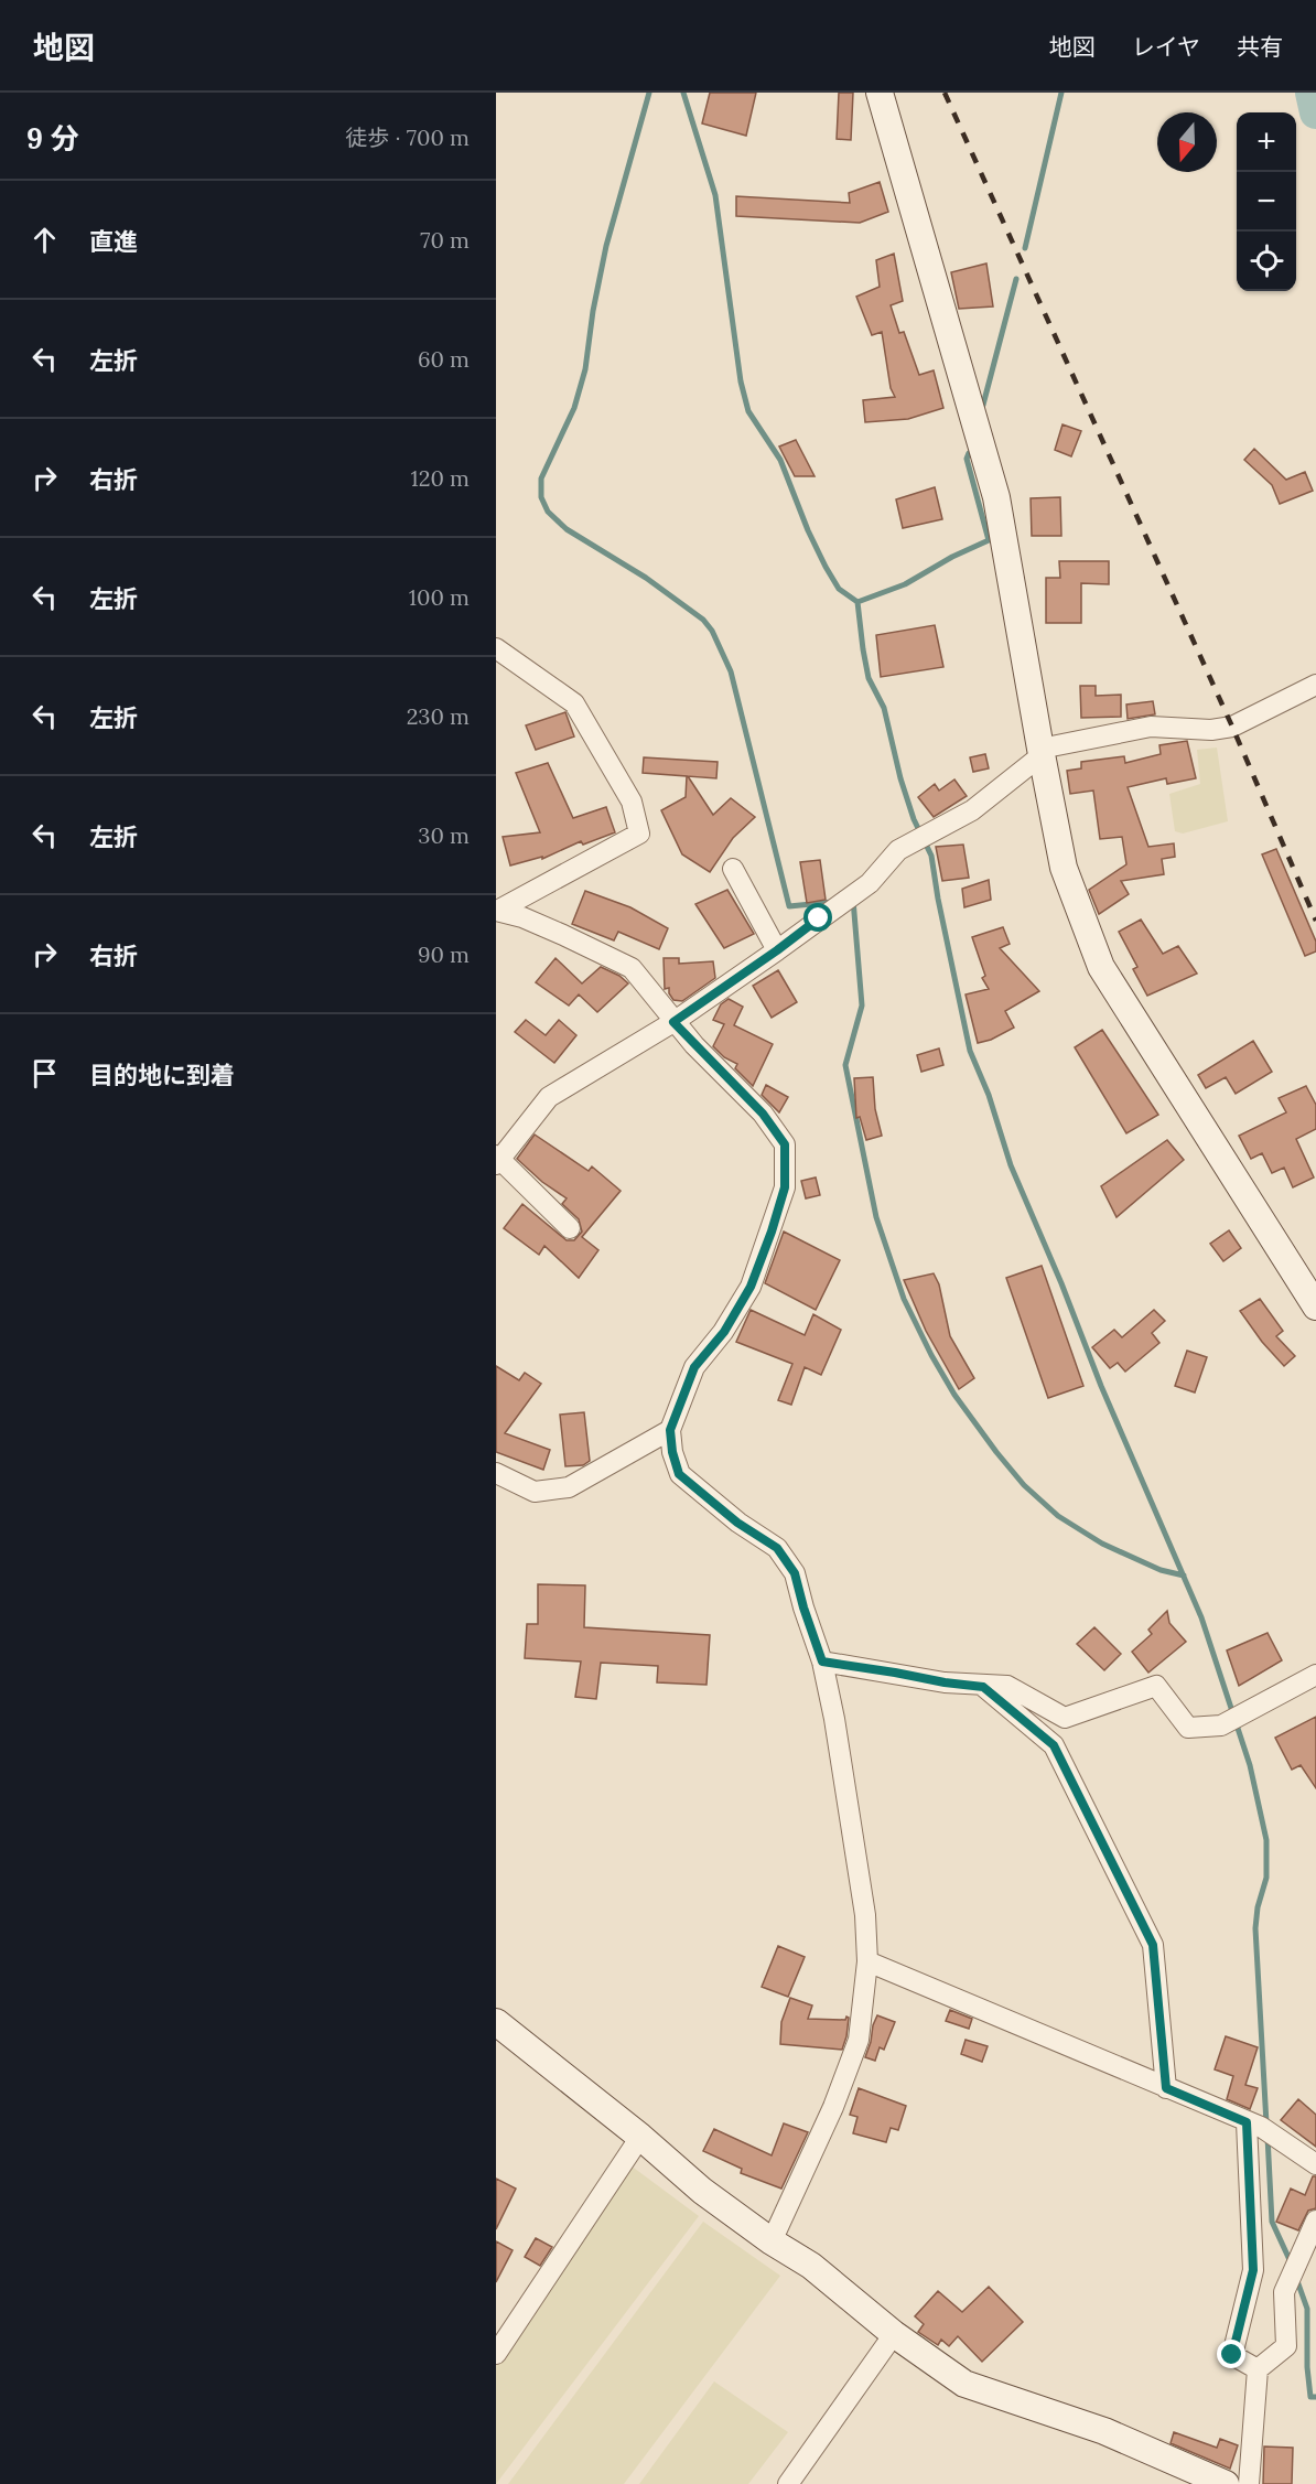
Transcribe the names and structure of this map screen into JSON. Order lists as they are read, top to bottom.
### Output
{
  "north": "bottom",
  "page": {
    "header": "地図",
    "nav": ["地図", "レイヤ", "共有"],
    "heading": ["9 分", "徒歩 · 700 m"],
    "map_buttons": ["+", "−"],
    "list": [
      ["直進", "70 m"],
      ["左折", "60 m"],
      ["右折", "120 m"],
      ["左折", "100 m"],
      ["左折", "230 m"],
      ["左折", "30 m"],
      ["右折", "90 m"],
      "目的地に到着"
    ]
  }
}
